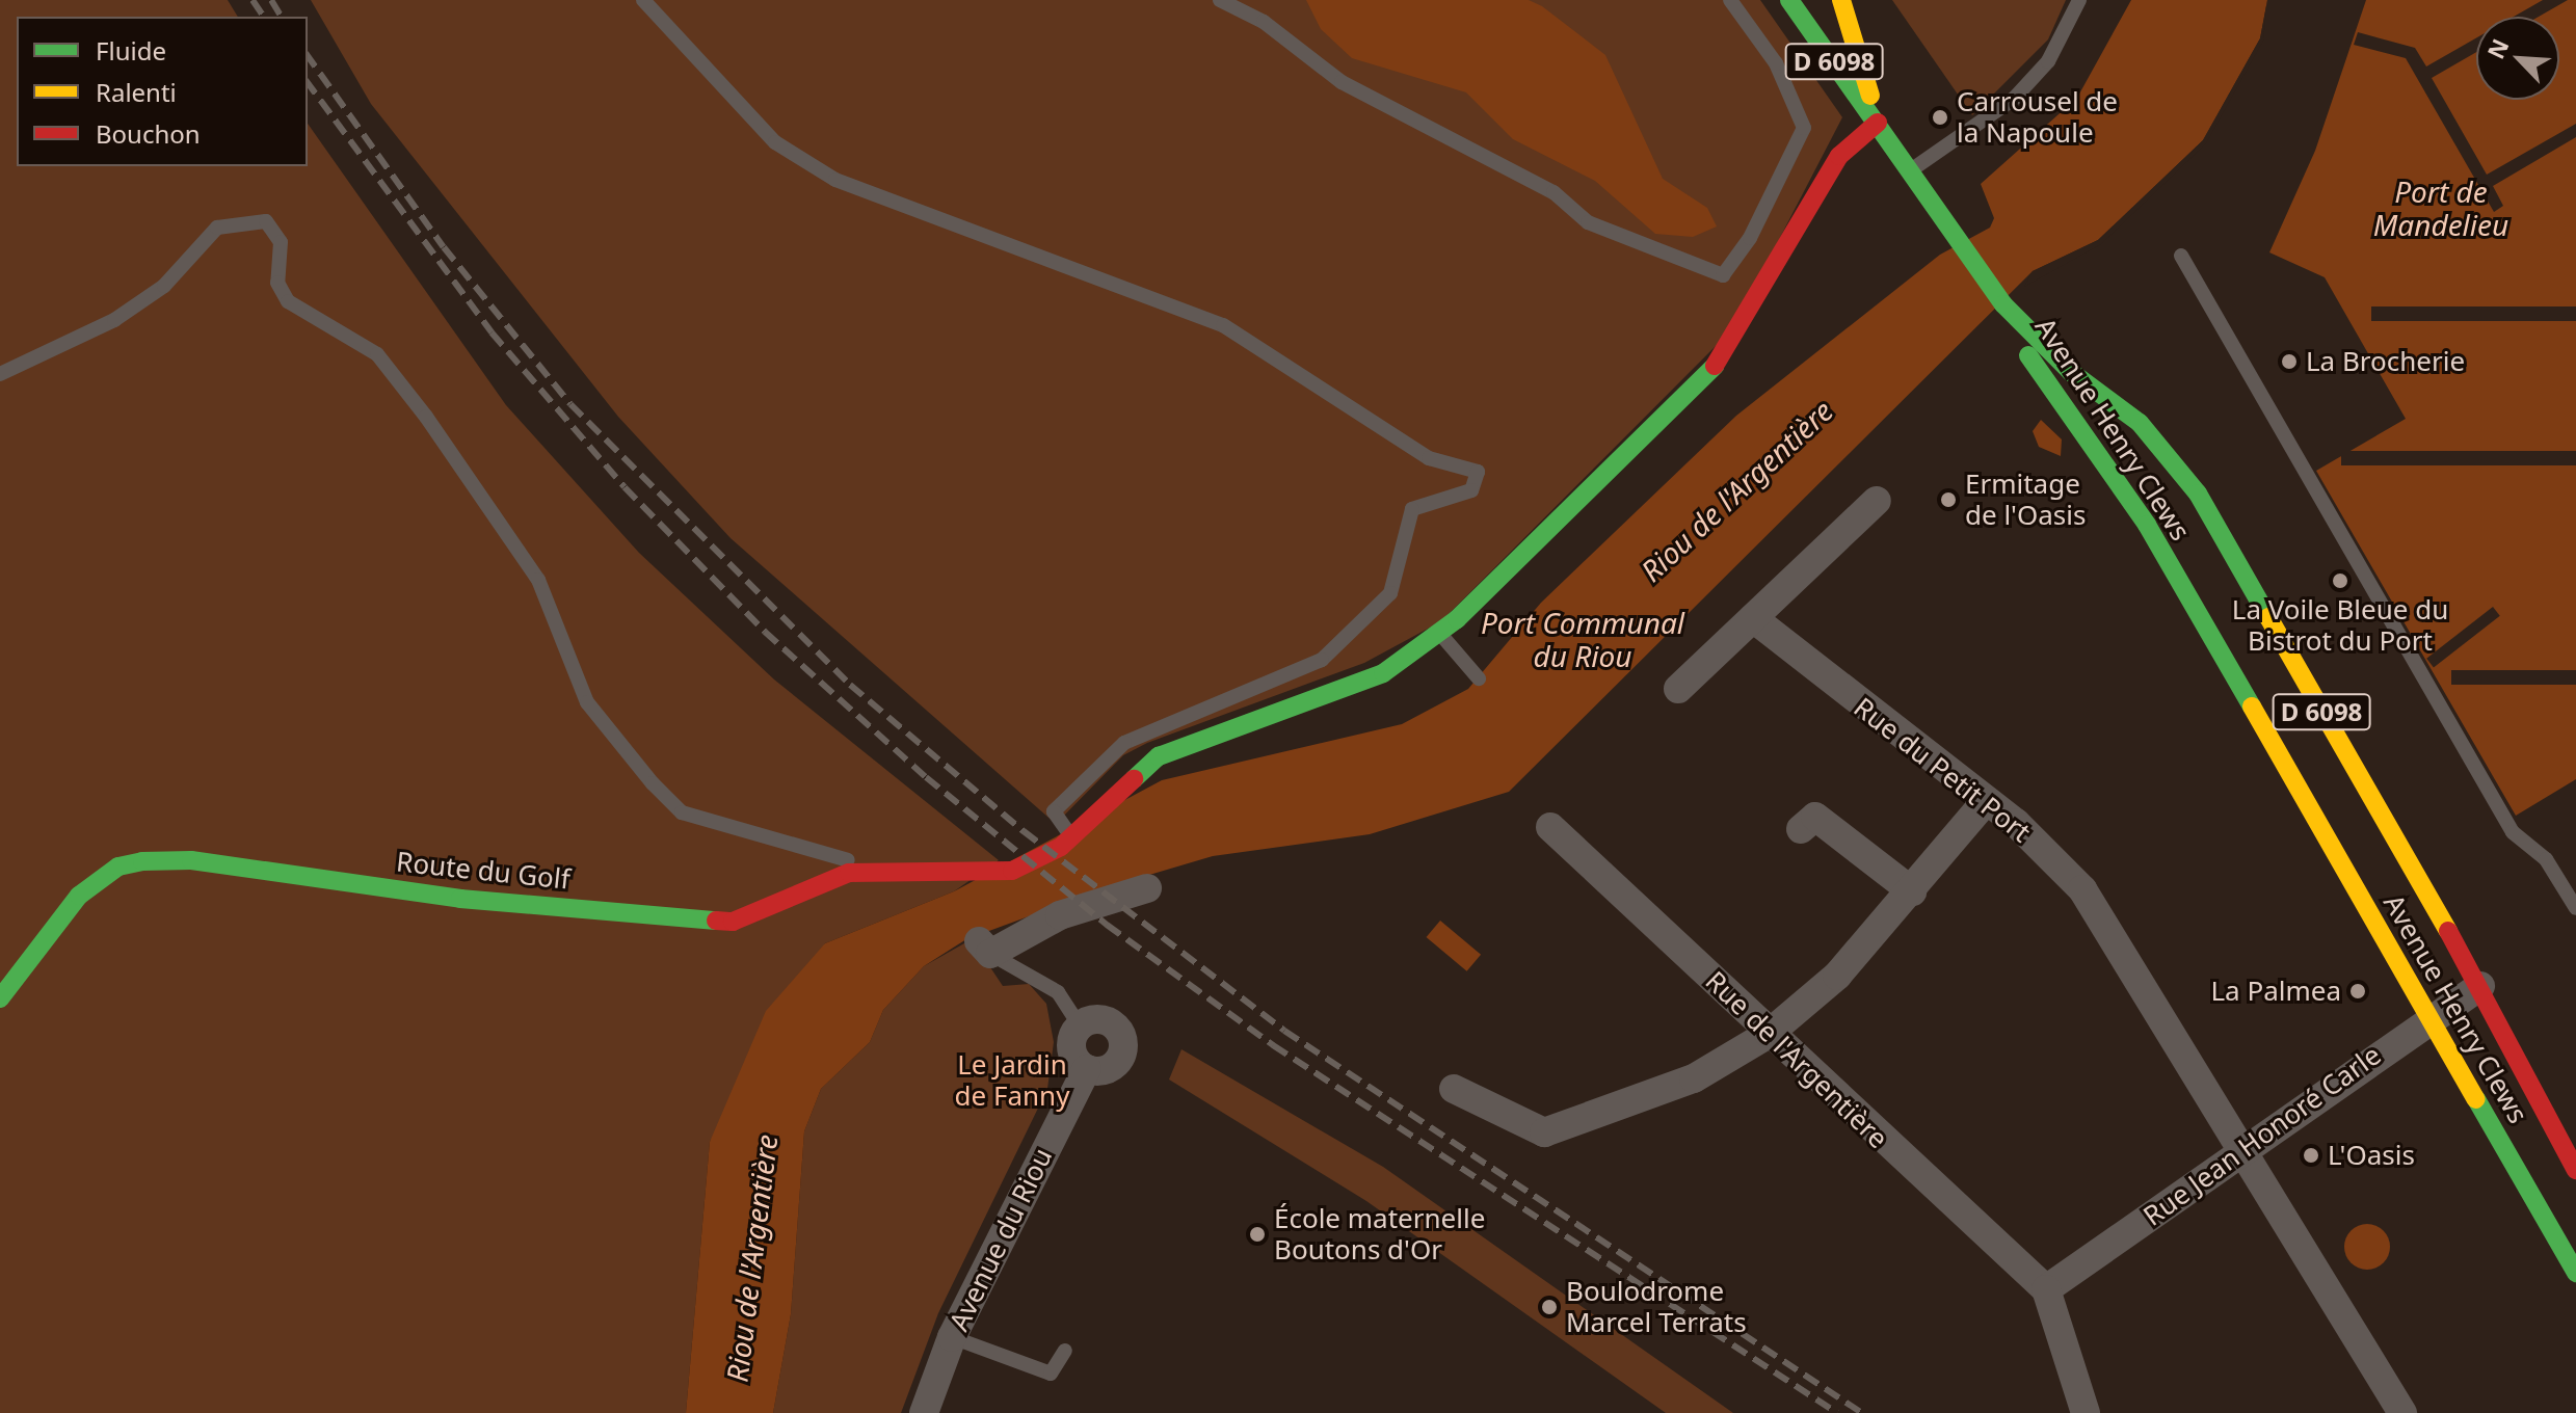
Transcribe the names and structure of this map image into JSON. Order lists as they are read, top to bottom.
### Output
{
  "streets": {
    "main road": ["D 6098", "Avenue Henry Clews", "Route du Golf"],
    "street": [
      "Rue du Petit Port",
      "Rue de l'Argentière",
      "Rue Jean Honoré Carle",
      "Avenue du Riou"
    ]
  },
  "crossings": [
    ["D 6098", "Avenue Henry Clews"],
    ["Avenue Henry Clews", "Rue Jean Honoré Carle"],
    ["Rue du Petit Port", "Rue Jean Honoré Carle"],
    ["Rue de l'Argentière", "Rue Jean Honoré Carle"]
  ],
  "water": ["Port de Mandelieu", "Riou de l'Argentière", "Port Communal du Riou"],
  "parks": ["Le Jardin de Fanny"],
  "places": [
    "Carrousel de la Napoule",
    "La Brocherie",
    "Ermitage de l'Oasis",
    "La Voile Bleue du Bistrot du Port",
    "La Palmea",
    "L'Oasis",
    "École maternelle Boutons d'Or",
    "Boulodrome Marcel Terrats"
  ],
  "legend": ["Fluide", "Ralenti", "Bouchon"],
  "north": "top left"
}
